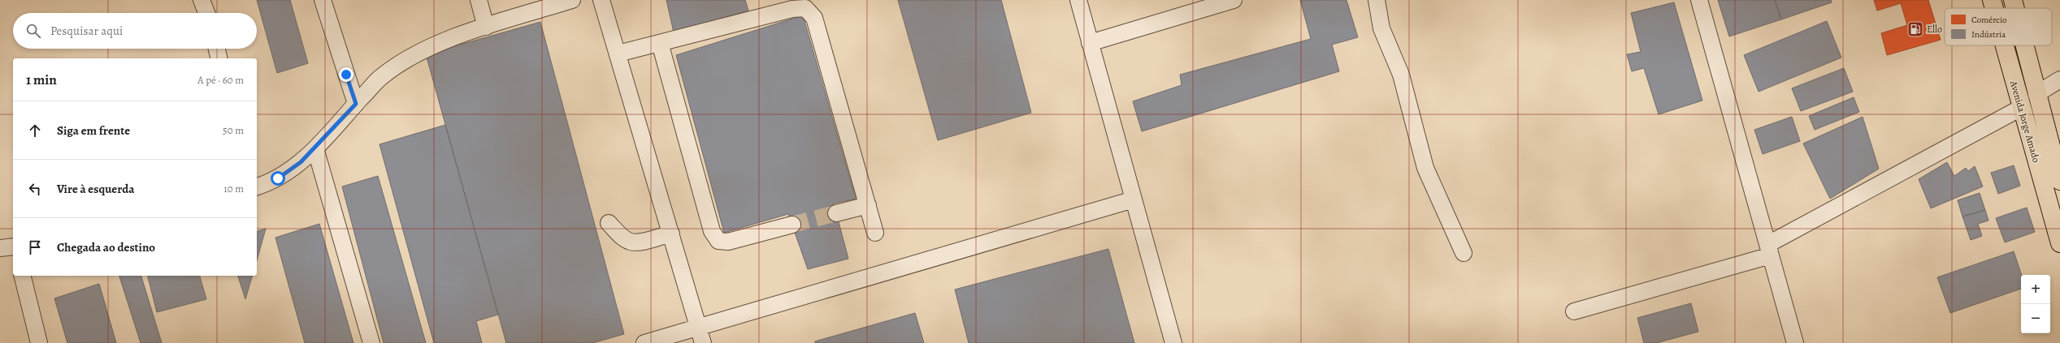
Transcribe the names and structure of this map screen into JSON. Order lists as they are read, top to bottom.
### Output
{
  "streets": {
    "main road": ["Avenida Jorge Amado"]
  },
  "places": {
    "fuel station": ["Ello"]
  },
  "legend": ["Comércio", "Indústria"],
  "page": {
    "search": "Pesquisar aqui",
    "heading": ["1 min", "A pé · 60 m"],
    "list": [
      ["Siga em frente", "50 m"],
      ["Vire à esquerda", "10 m"],
      "Chegada ao destino"
    ],
    "map_buttons": ["+", "−"]
  }
}
